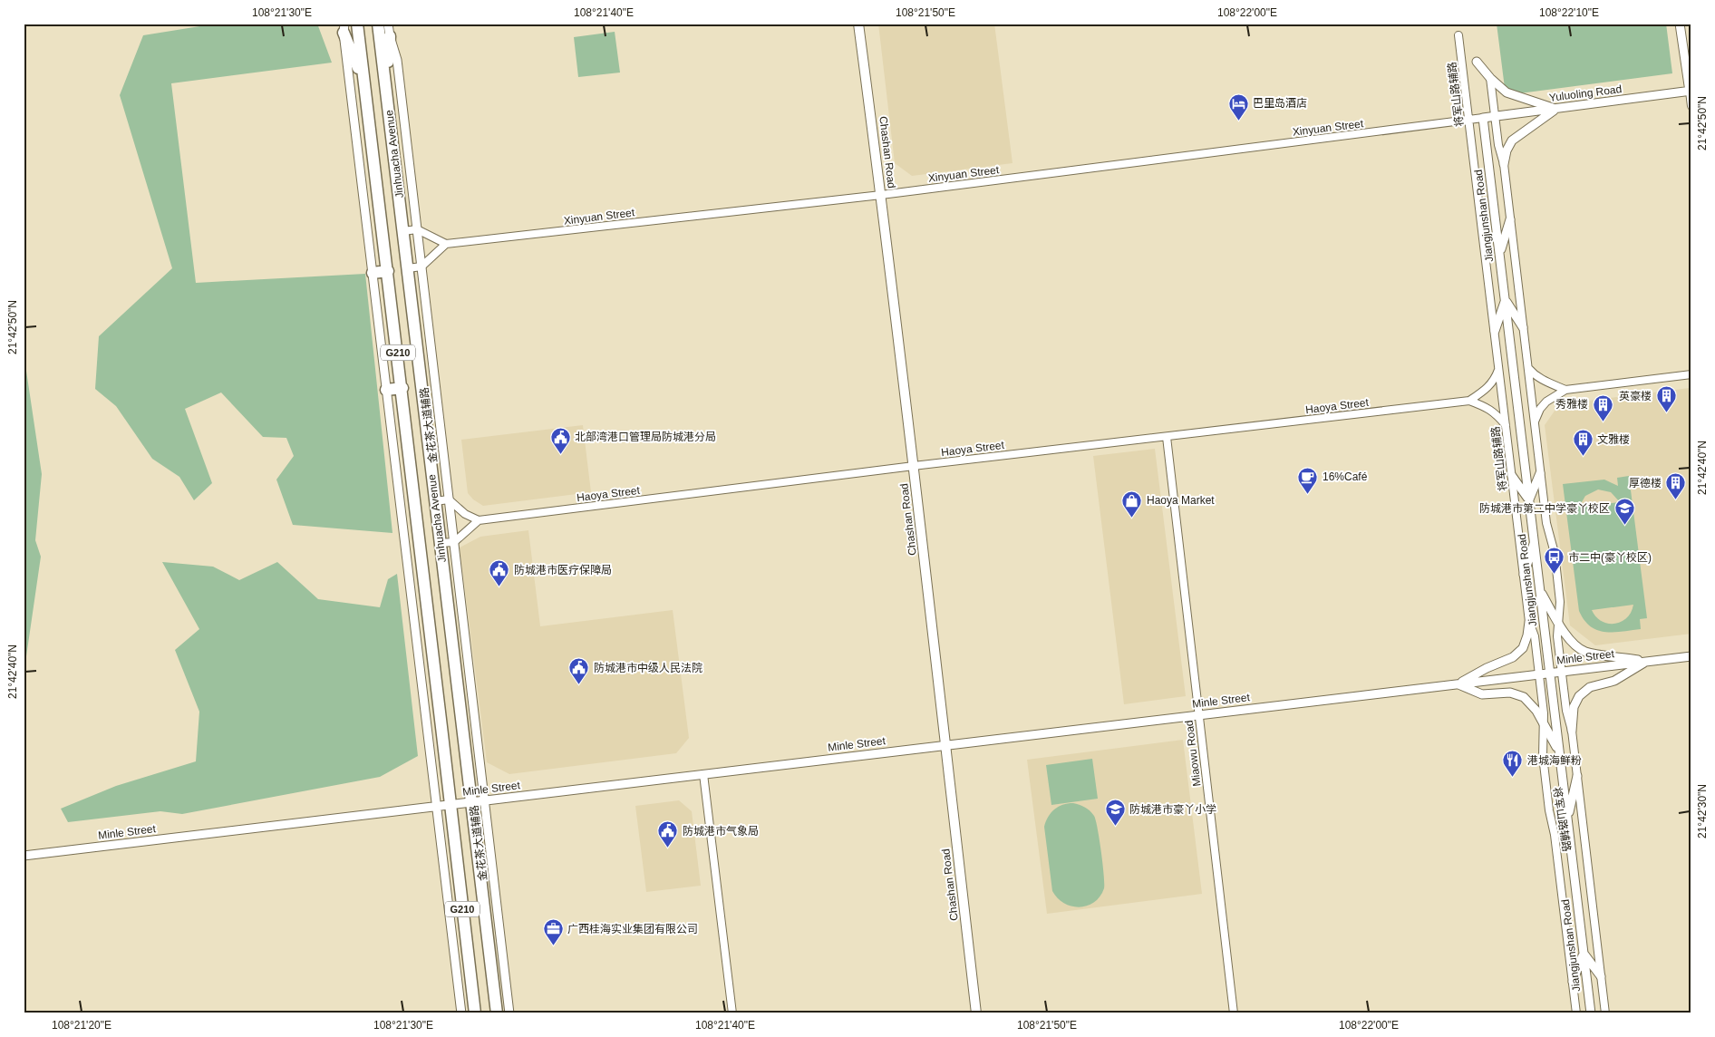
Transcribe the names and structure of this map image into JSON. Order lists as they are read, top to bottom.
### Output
{
  "streets": {
    "highway": ["Jinhuacha Avenue", "G210"],
    "main road": ["Chashan Road"],
    "street": [
      "Yuluoling Road",
      "将军山路辅路",
      "Xinyuan Street",
      "Jiangjunshan Road",
      "Haoya Street",
      "金花茶大道辅路",
      "Minle Street",
      "Miaowu Road"
    ]
  },
  "crossings": [
    ["Yuluoling Road", "将军山路辅路"],
    ["Yuluoling Road", "Xinyuan Street"],
    ["Yuluoling Road", "Jiangjunshan Road"],
    ["将军山路辅路", "Xinyuan Street"],
    ["将军山路辅路", "Haoya Street"],
    ["将军山路辅路", "Minle Street"],
    ["Xinyuan Street", "Chashan Road"],
    ["Xinyuan Street", "Jiangjunshan Road"],
    ["Chashan Road", "Haoya Street"],
    ["Chashan Road", "Minle Street"],
    ["Jinhuacha Avenue", "Minle Street"],
    ["Jiangjunshan Road", "Minle Street"],
    ["Haoya Street", "Miaowu Road"],
    ["金花茶大道辅路", "Minle Street"],
    ["Minle Street", "Miaowu Road"]
  ],
  "places": {
    "hotel": ["巴里岛酒店"],
    "building": [
      "英豪楼",
      "秀雅楼",
      "文雅楼",
      "厚德楼"
    ],
    "public building": [
      "北部湾港口管理局防城港分局",
      "防城港市医疗保障局",
      "防城港市中级人民法院",
      "防城港市气象局"
    ],
    "cafe": ["16%Café"],
    "shop": ["Haoya Market"],
    "school or university": ["防城港市第二中学豪丫校区", "防城港市豪丫小学"],
    "bus stop": ["市二中(豪丫校区)"],
    "restaurant": ["港城海鲜粉"],
    "office": ["广西桂海实业集团有限公司"]
  },
  "coordinates": [
    "108°21'30\"E",
    "108°21'40\"E",
    "108°21'50\"E",
    "108°22'00\"E",
    "108°22'10\"E",
    "21°42'50\"N",
    "21°42'40\"N",
    "21°42'30\"N",
    "108°21'20\"E"
  ]
}
